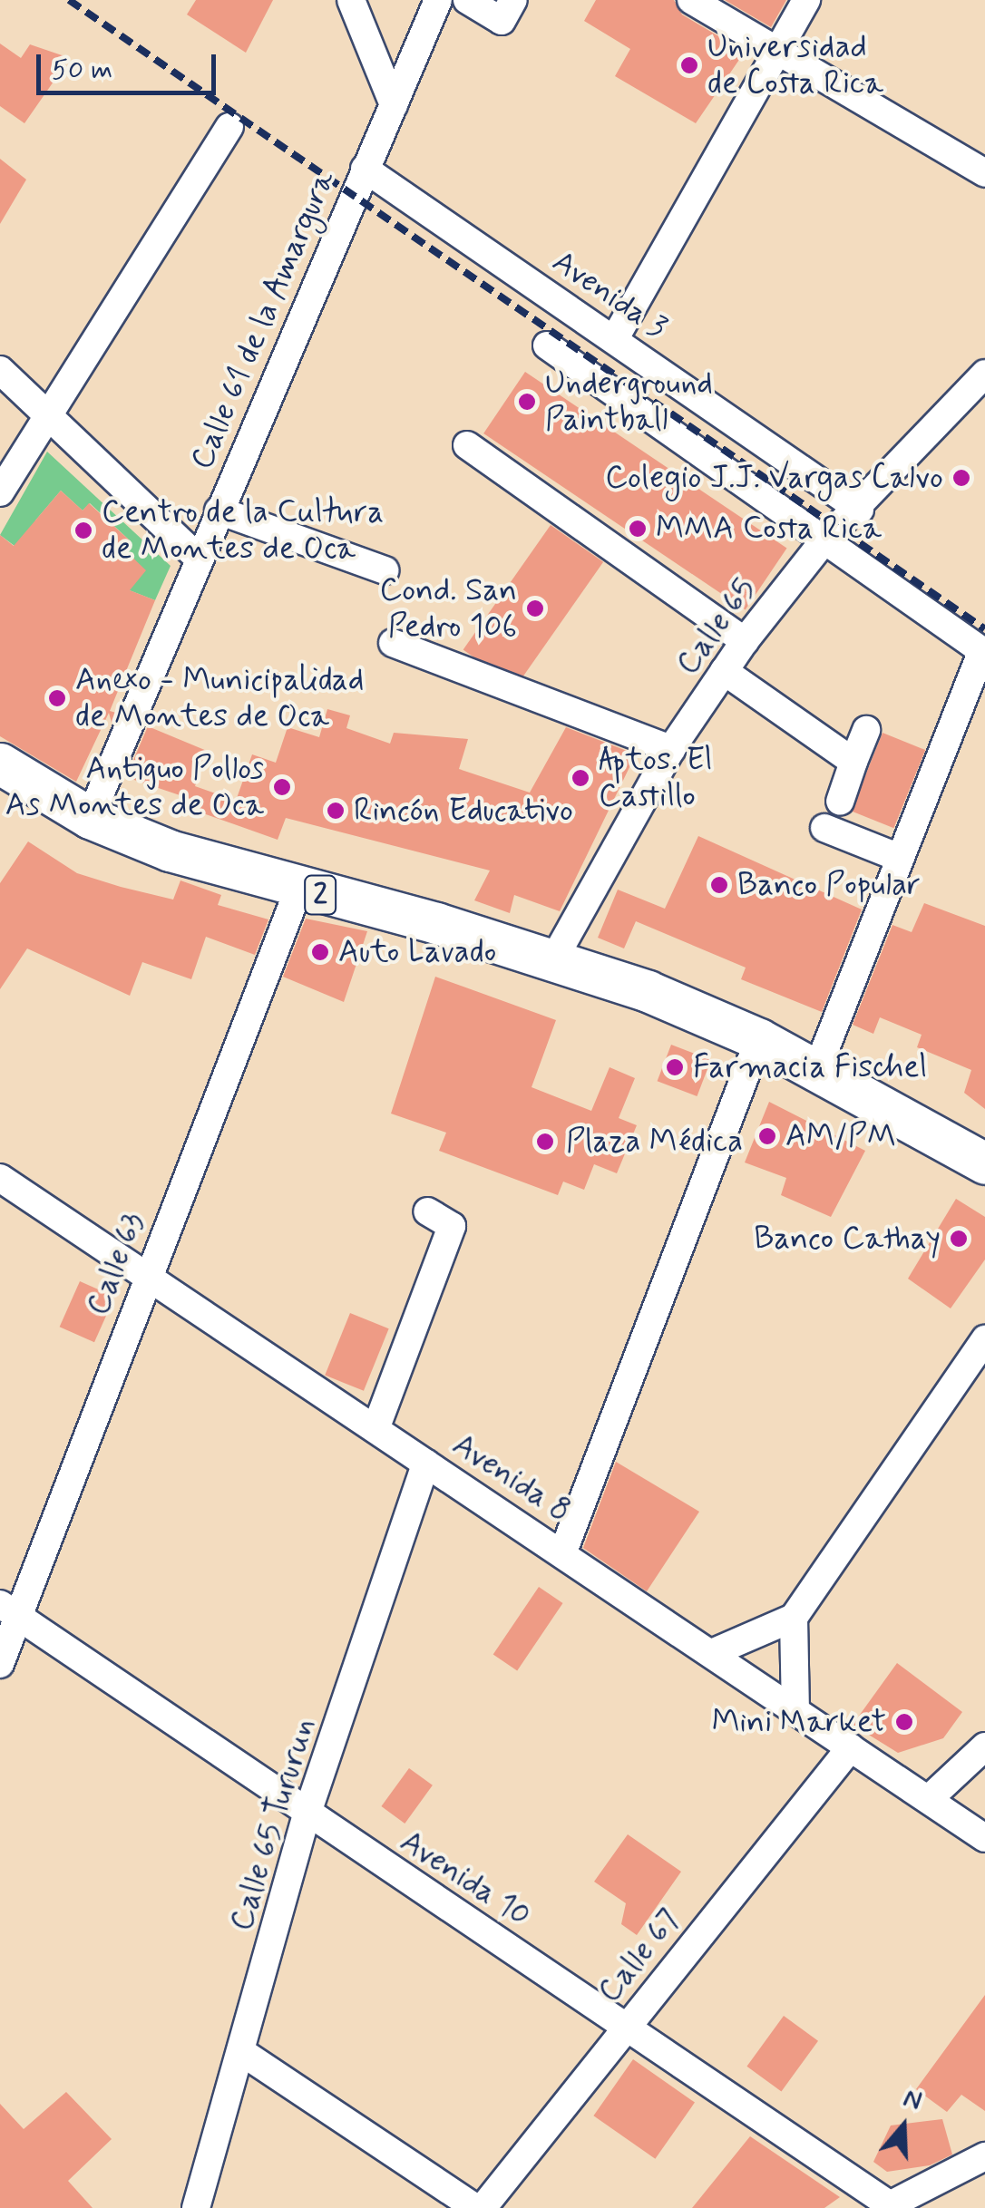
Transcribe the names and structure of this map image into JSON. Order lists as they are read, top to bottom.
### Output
{
  "streets": {
    "highway": ["2"],
    "street": [
      "Avenida 3",
      "Calle 61 de la Amargura",
      "Calle 65",
      "Calle 63",
      "Avenida 8",
      "Calle 65 Tururun",
      "Avenida 10",
      "Calle 67"
    ]
  },
  "crossings": [
    ["Avenida 3", "Calle 61 de la Amargura"],
    ["Avenida 3", "Calle 65"],
    ["Calle 61 de la Amargura", "2"],
    ["Calle 65", "2"],
    ["2", "Calle 63"],
    ["Calle 63", "Avenida 8"],
    ["Calle 63", "Avenida 10"],
    ["Avenida 8", "Calle 65 Tururun"],
    ["Avenida 8", "Calle 67"],
    ["Calle 65 Tururun", "Avenida 10"],
    ["Avenida 10", "Calle 67"]
  ],
  "places": [
    "Universidad de Costa Rica",
    "Underground Paintball",
    "Colegio J.J. Vargas Calvo",
    "MMA Costa Rica",
    "Centro de la Cultura de Montes de Oca",
    "Cond. San Pedro 106",
    "Anexo - Municipalidad de Montes de Oca",
    "Aptos. El Castillo",
    "Antiguo Pollos As Montes de Oca",
    "Rincón Educativo",
    "Banco Popular",
    "Auto Lavado",
    "Farmacia Fischel",
    "AM/PM",
    "Plaza Médica",
    "Banco Cathay",
    "Mini Market"
  ],
  "scale_bar": "50 m",
  "north": "top"
}
